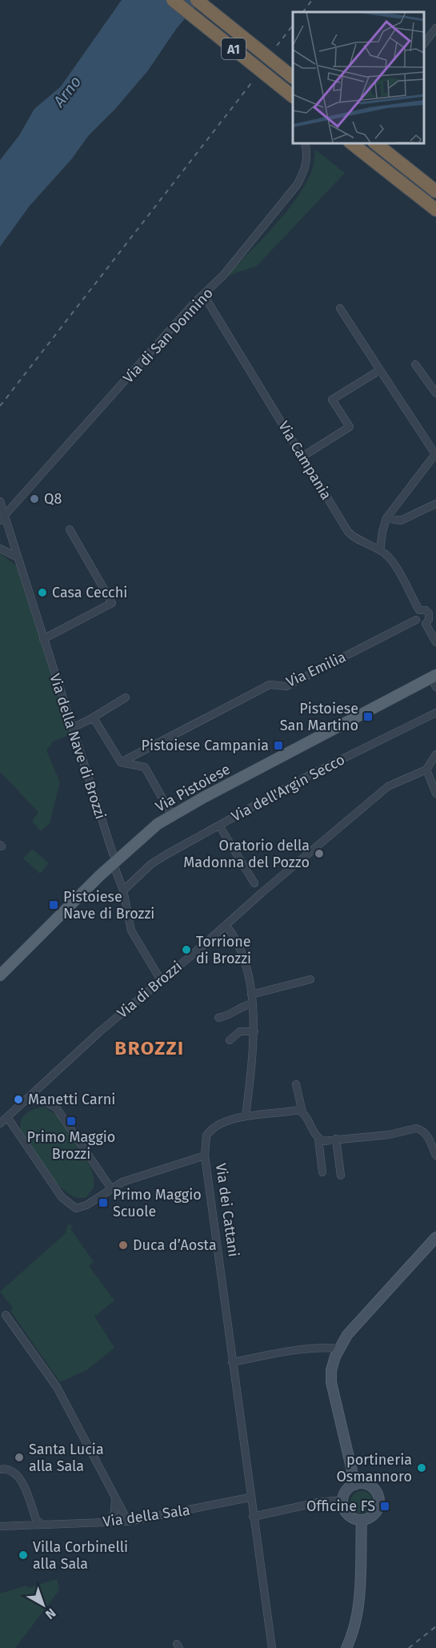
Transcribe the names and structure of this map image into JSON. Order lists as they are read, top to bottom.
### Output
{
  "streets": {
    "highway": ["A1"],
    "main road": ["Via Pistoiese"],
    "street": [
      "Via di San Donnino",
      "Via Campania",
      "Via Emilia",
      "Via della Nave di Brozzi",
      "Via dell'Argin Secco",
      "Via di Brozzi",
      "Via dei Cattani",
      "Via della Sala"
    ]
  },
  "crossings": [
    ["Via di San Donnino", "Via Campania"],
    ["Via di San Donnino", "Via della Nave di Brozzi"],
    ["Via della Nave di Brozzi", "Via Pistoiese"],
    ["Via della Nave di Brozzi", "Via dell'Argin Secco"],
    ["Via della Nave di Brozzi", "Via di Brozzi"],
    ["Via dei Cattani", "Via della Sala"]
  ],
  "districts": ["BROZZI"],
  "water": ["Arno"],
  "places": {
    "other": [
      "Q8",
      "Casa Cecchi",
      "Oratorio della Madonna del Pozzo",
      "Torrione di Brozzi",
      "Manetti Carni",
      "Duca d’Aosta",
      "Santa Lucia alla Sala",
      "portineria Osmannoro",
      "Villa Corbinelli alla Sala"
    ],
    "transit": [
      "Pistoiese San Martino",
      "Pistoiese Campania",
      "Pistoiese Nave di Brozzi",
      "Primo Maggio Brozzi",
      "Primo Maggio Scuole",
      "Officine FS"
    ]
  },
  "north": "bottom right"
}
